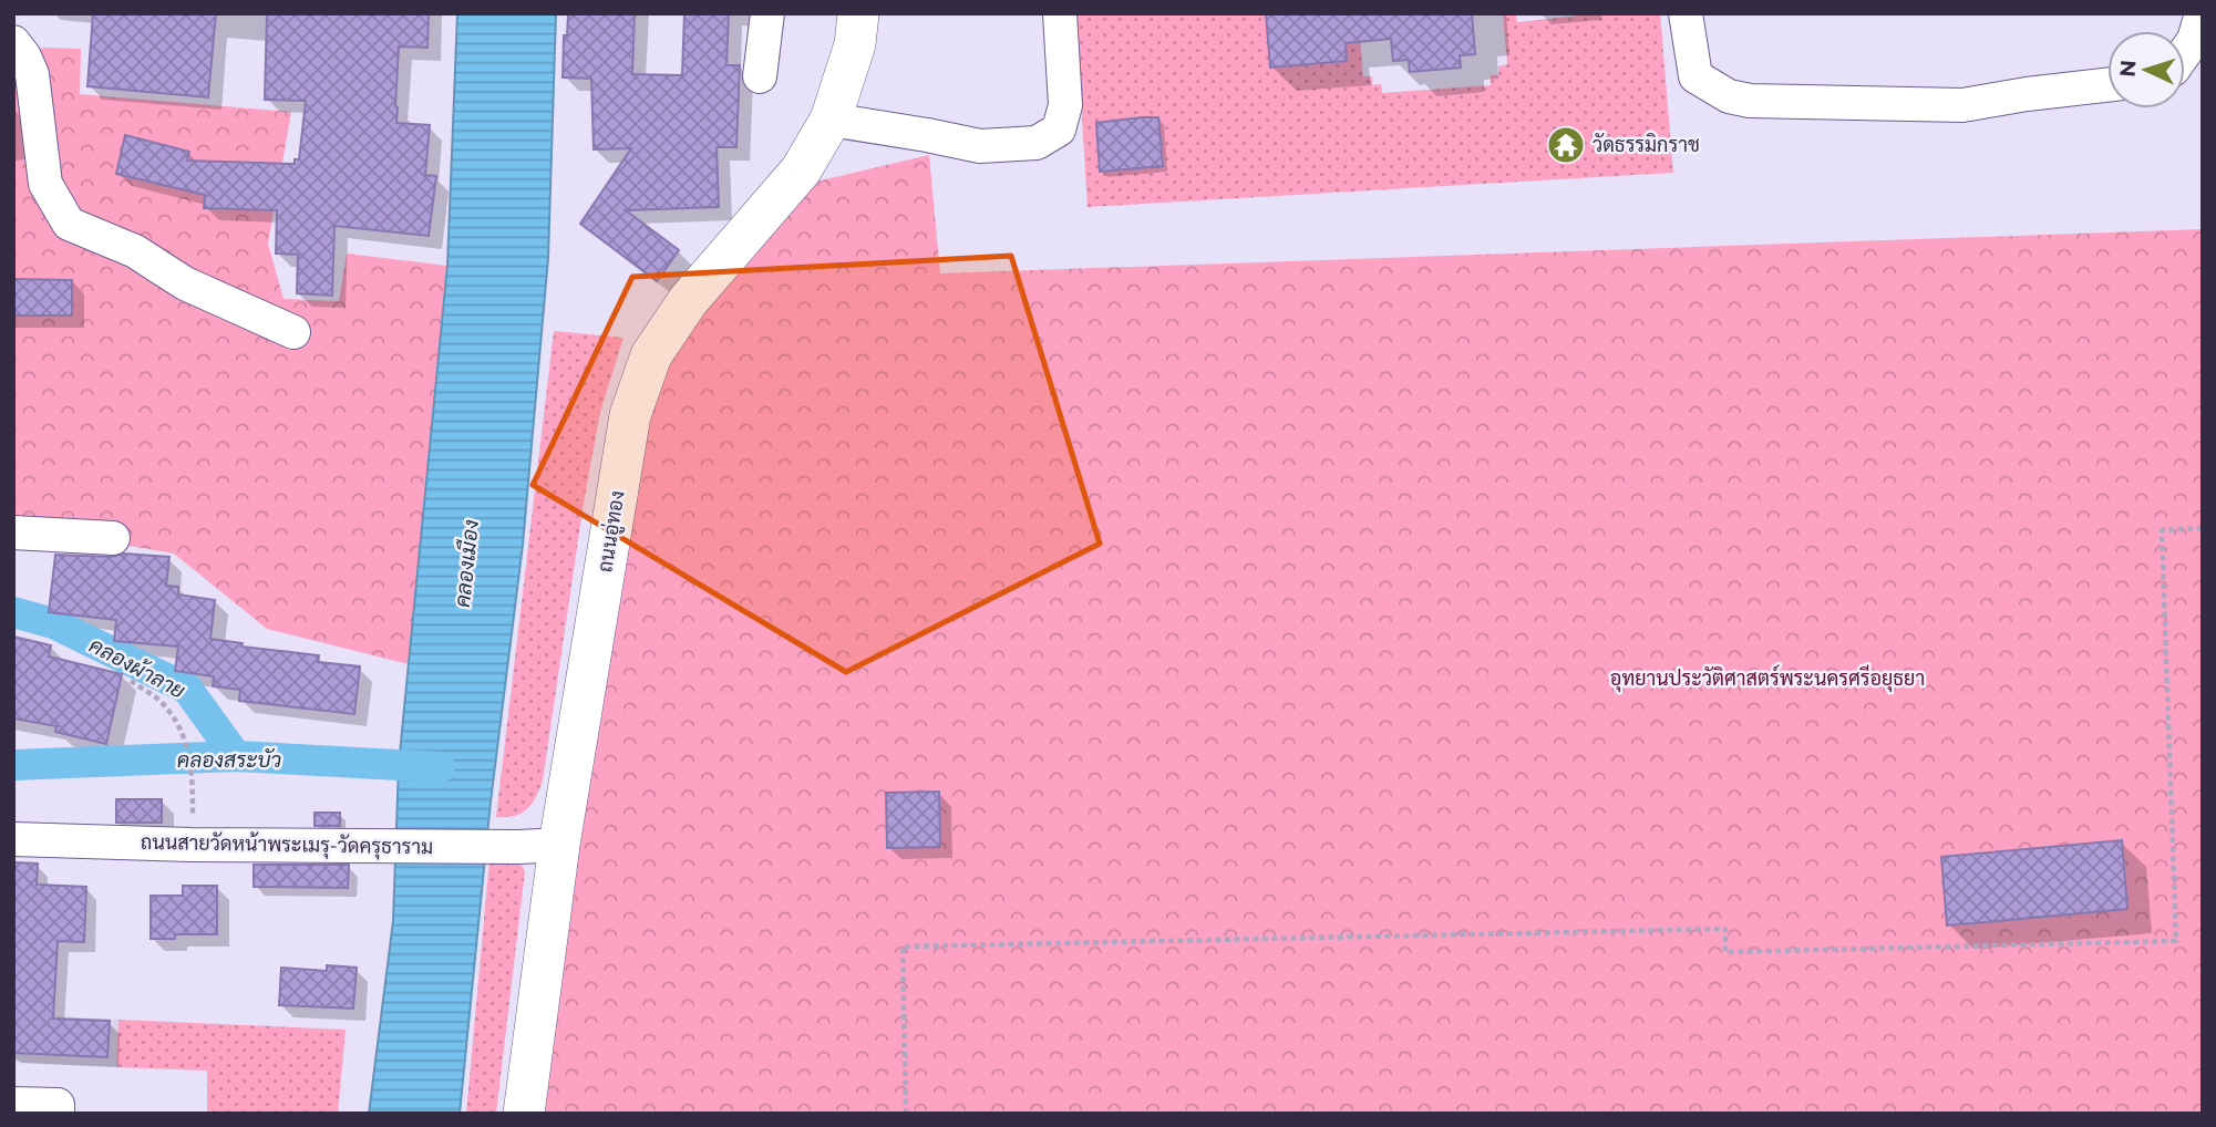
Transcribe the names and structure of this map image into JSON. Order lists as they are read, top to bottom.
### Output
{
  "streets": {
    "main road": ["ถนนอู่ทอง"],
    "street": ["ถนนสายวัดหน้าพระเมรุ-วัดครุธาราม"]
  },
  "crossings": [
    ["ถนนอู่ทอง", "ถนนสายวัดหน้าพระเมรุ-วัดครุธาราม"]
  ],
  "water": ["คลองเมือง", "คลองผ้าลาย", "คลองสระบัว"],
  "parks": ["อุทยานประวัติศาสตร์พระนครศรีอยุธยา"],
  "places": {
    "temple": ["วัดธรรมิกราช"]
  },
  "north": "left"
}
